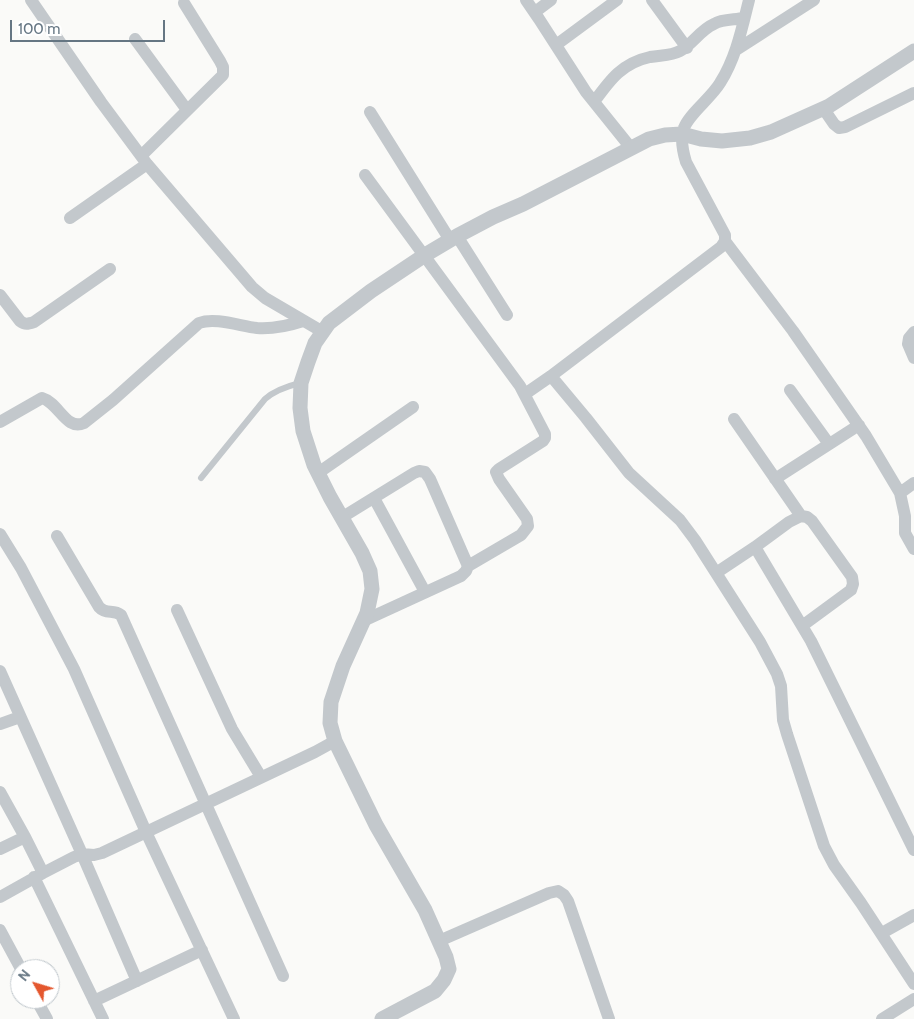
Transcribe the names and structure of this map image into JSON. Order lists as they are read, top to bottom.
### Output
{
  "scale_bar": "100 m",
  "north": "top left"
}
